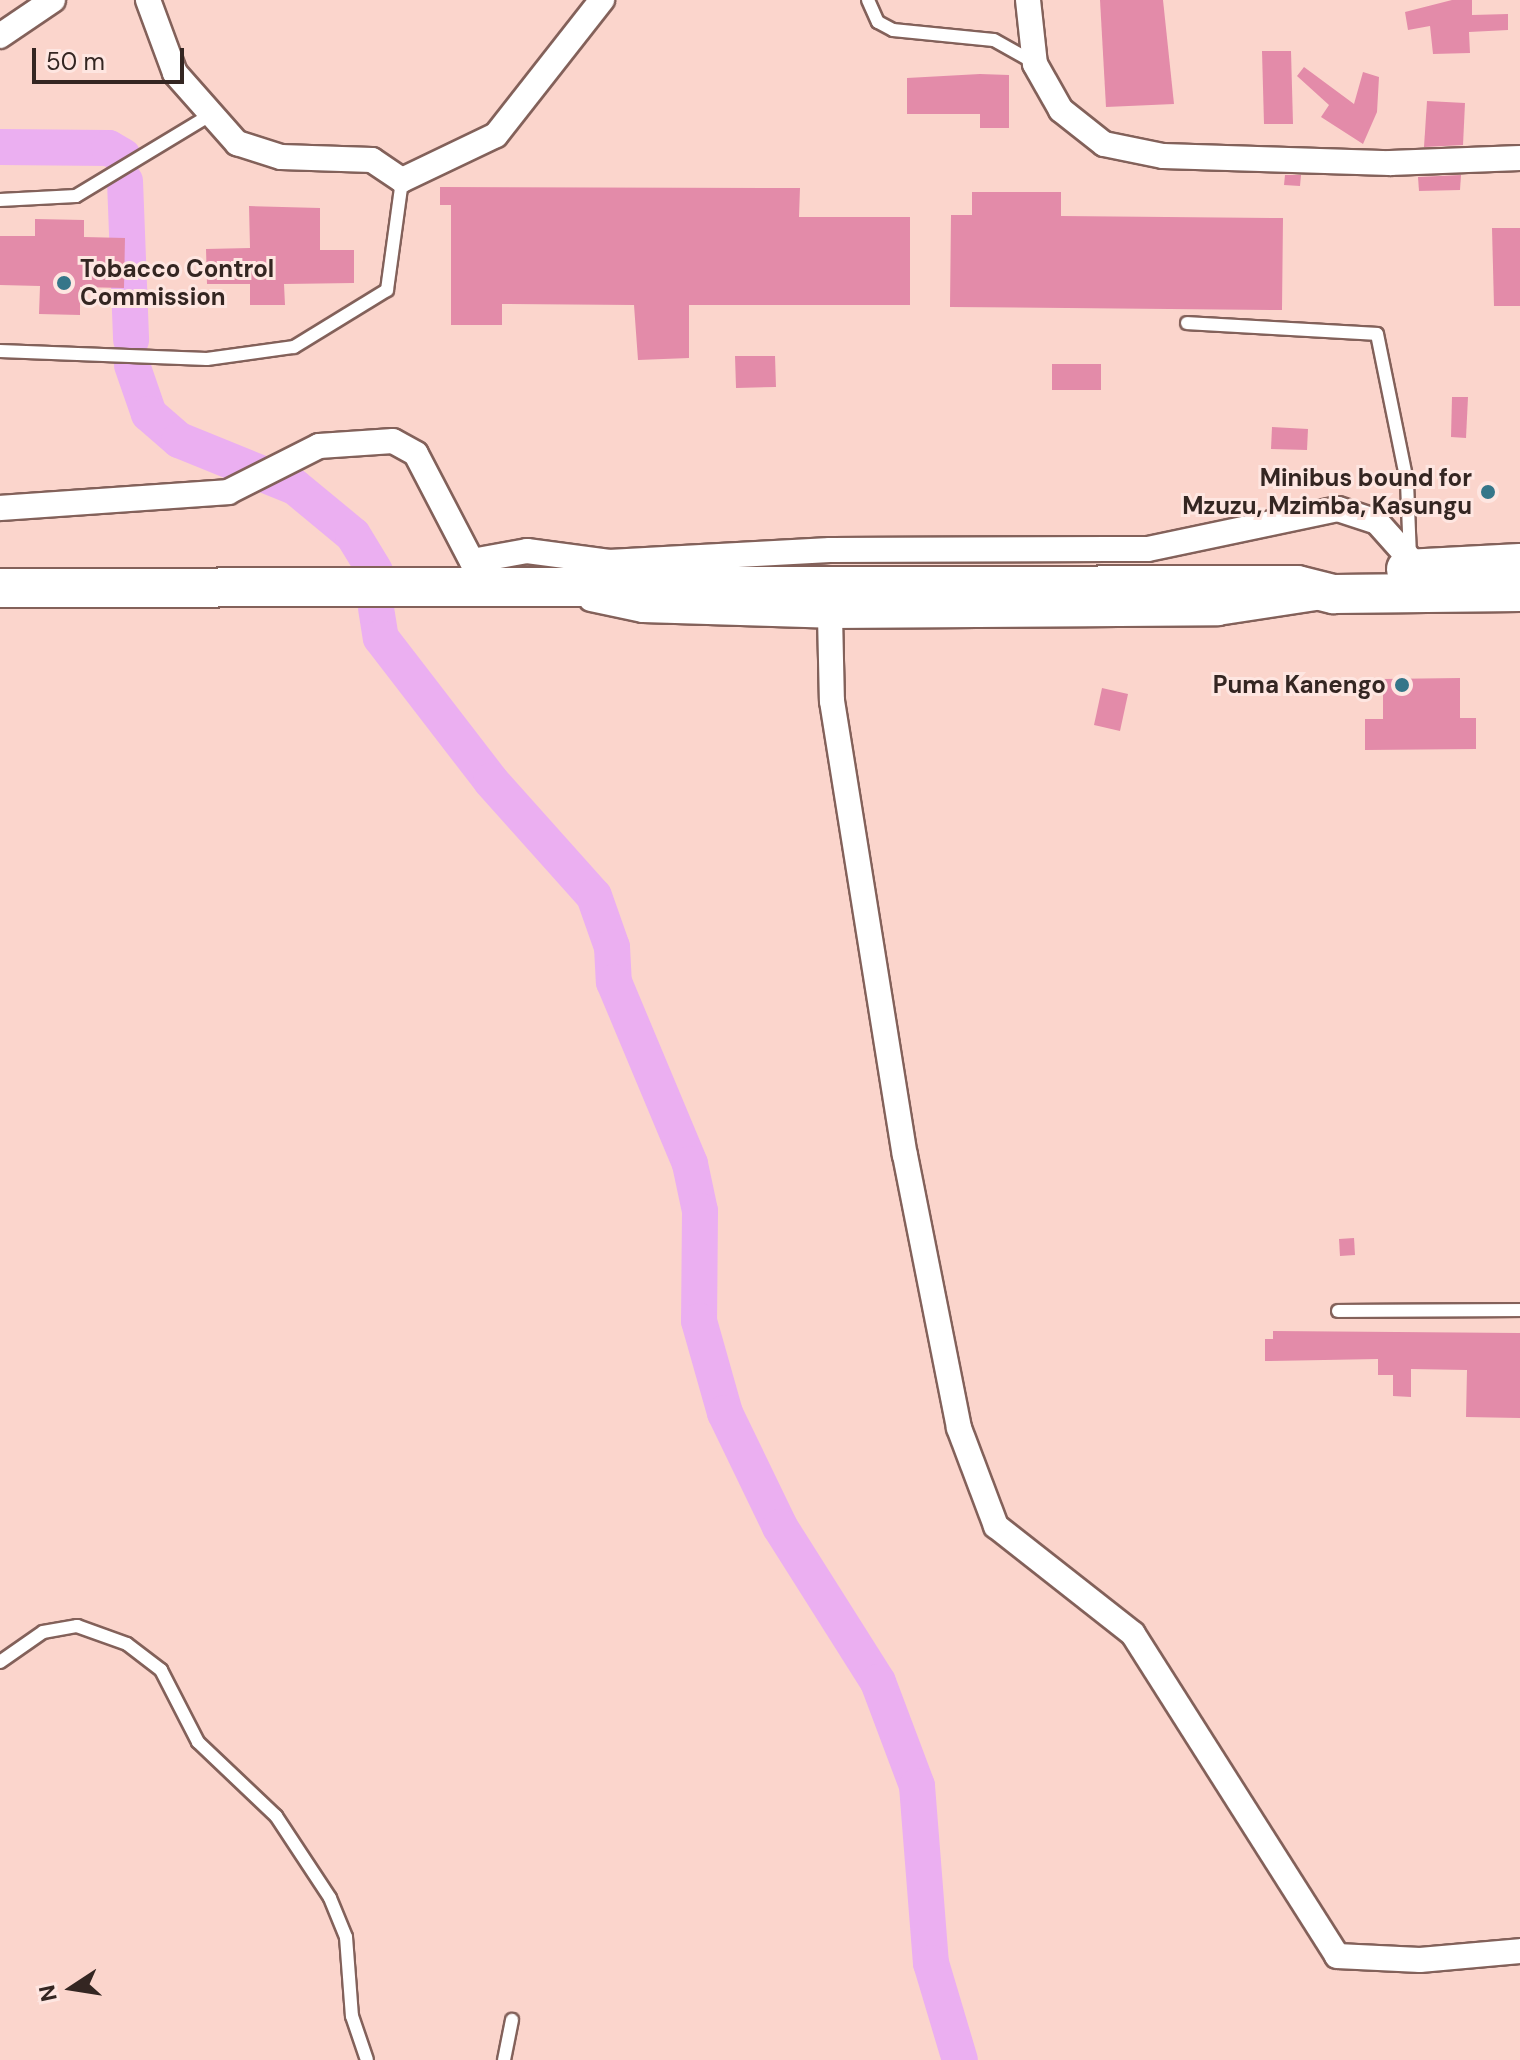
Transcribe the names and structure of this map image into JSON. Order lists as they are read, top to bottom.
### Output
{
  "places": ["Tobacco Control Commission", "Minibus bound for Mzuzu, Mzimba, Kasungu", "Puma Kanengo"],
  "scale_bar": "50 m",
  "north": "left"
}
